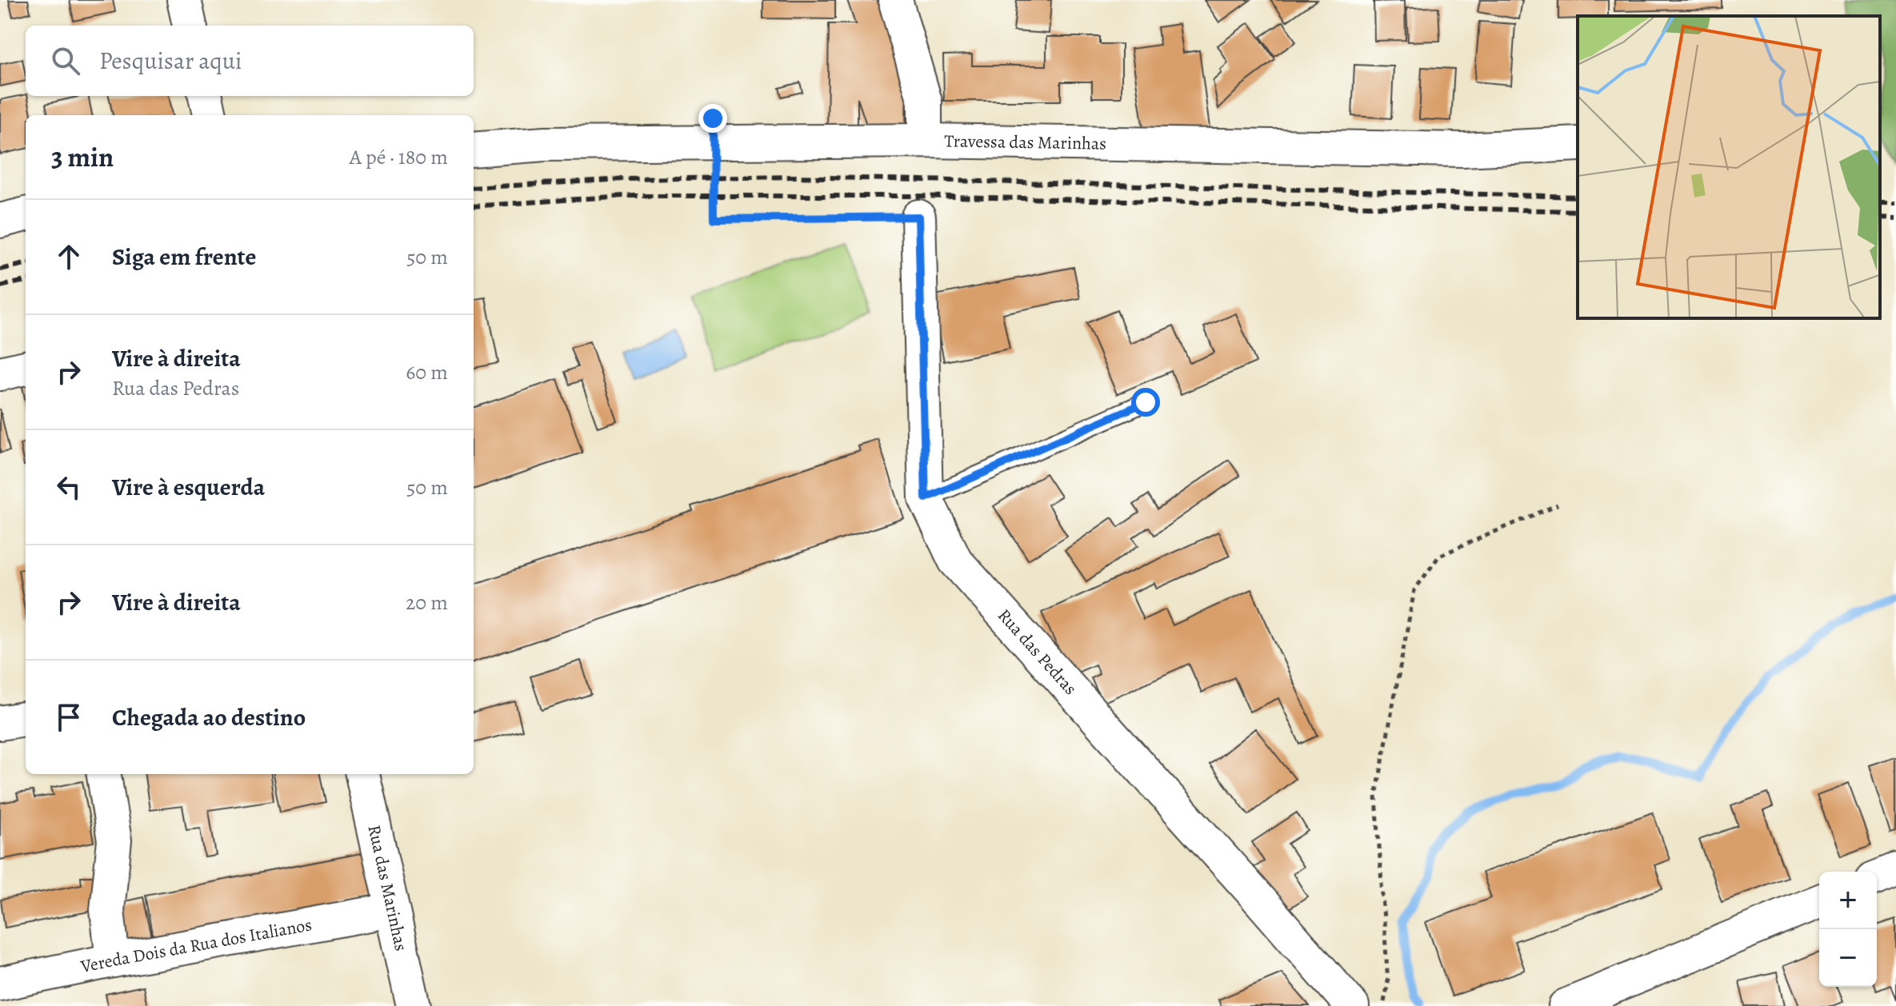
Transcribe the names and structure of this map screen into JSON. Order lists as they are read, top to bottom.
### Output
{
  "streets": {
    "street": [
      "Travessa das Marinhas",
      "Rua das Pedras",
      "Rua das Marinhas",
      "Vereda Dois da Rua dos Italianos"
    ]
  },
  "crossings": [
    ["Rua das Marinhas", "Vereda Dois da Rua dos Italianos"]
  ],
  "page": {
    "search": "Pesquisar aqui",
    "heading": ["3 min", "A pé · 180 m"],
    "list": [
      ["Siga em frente", "50 m"],
      ["Vire à direita", "Rua das Pedras", "60 m"],
      ["Vire à esquerda", "50 m"],
      ["Vire à direita", "20 m"],
      "Chegada ao destino"
    ],
    "map_buttons": ["+", "−"]
  }
}
